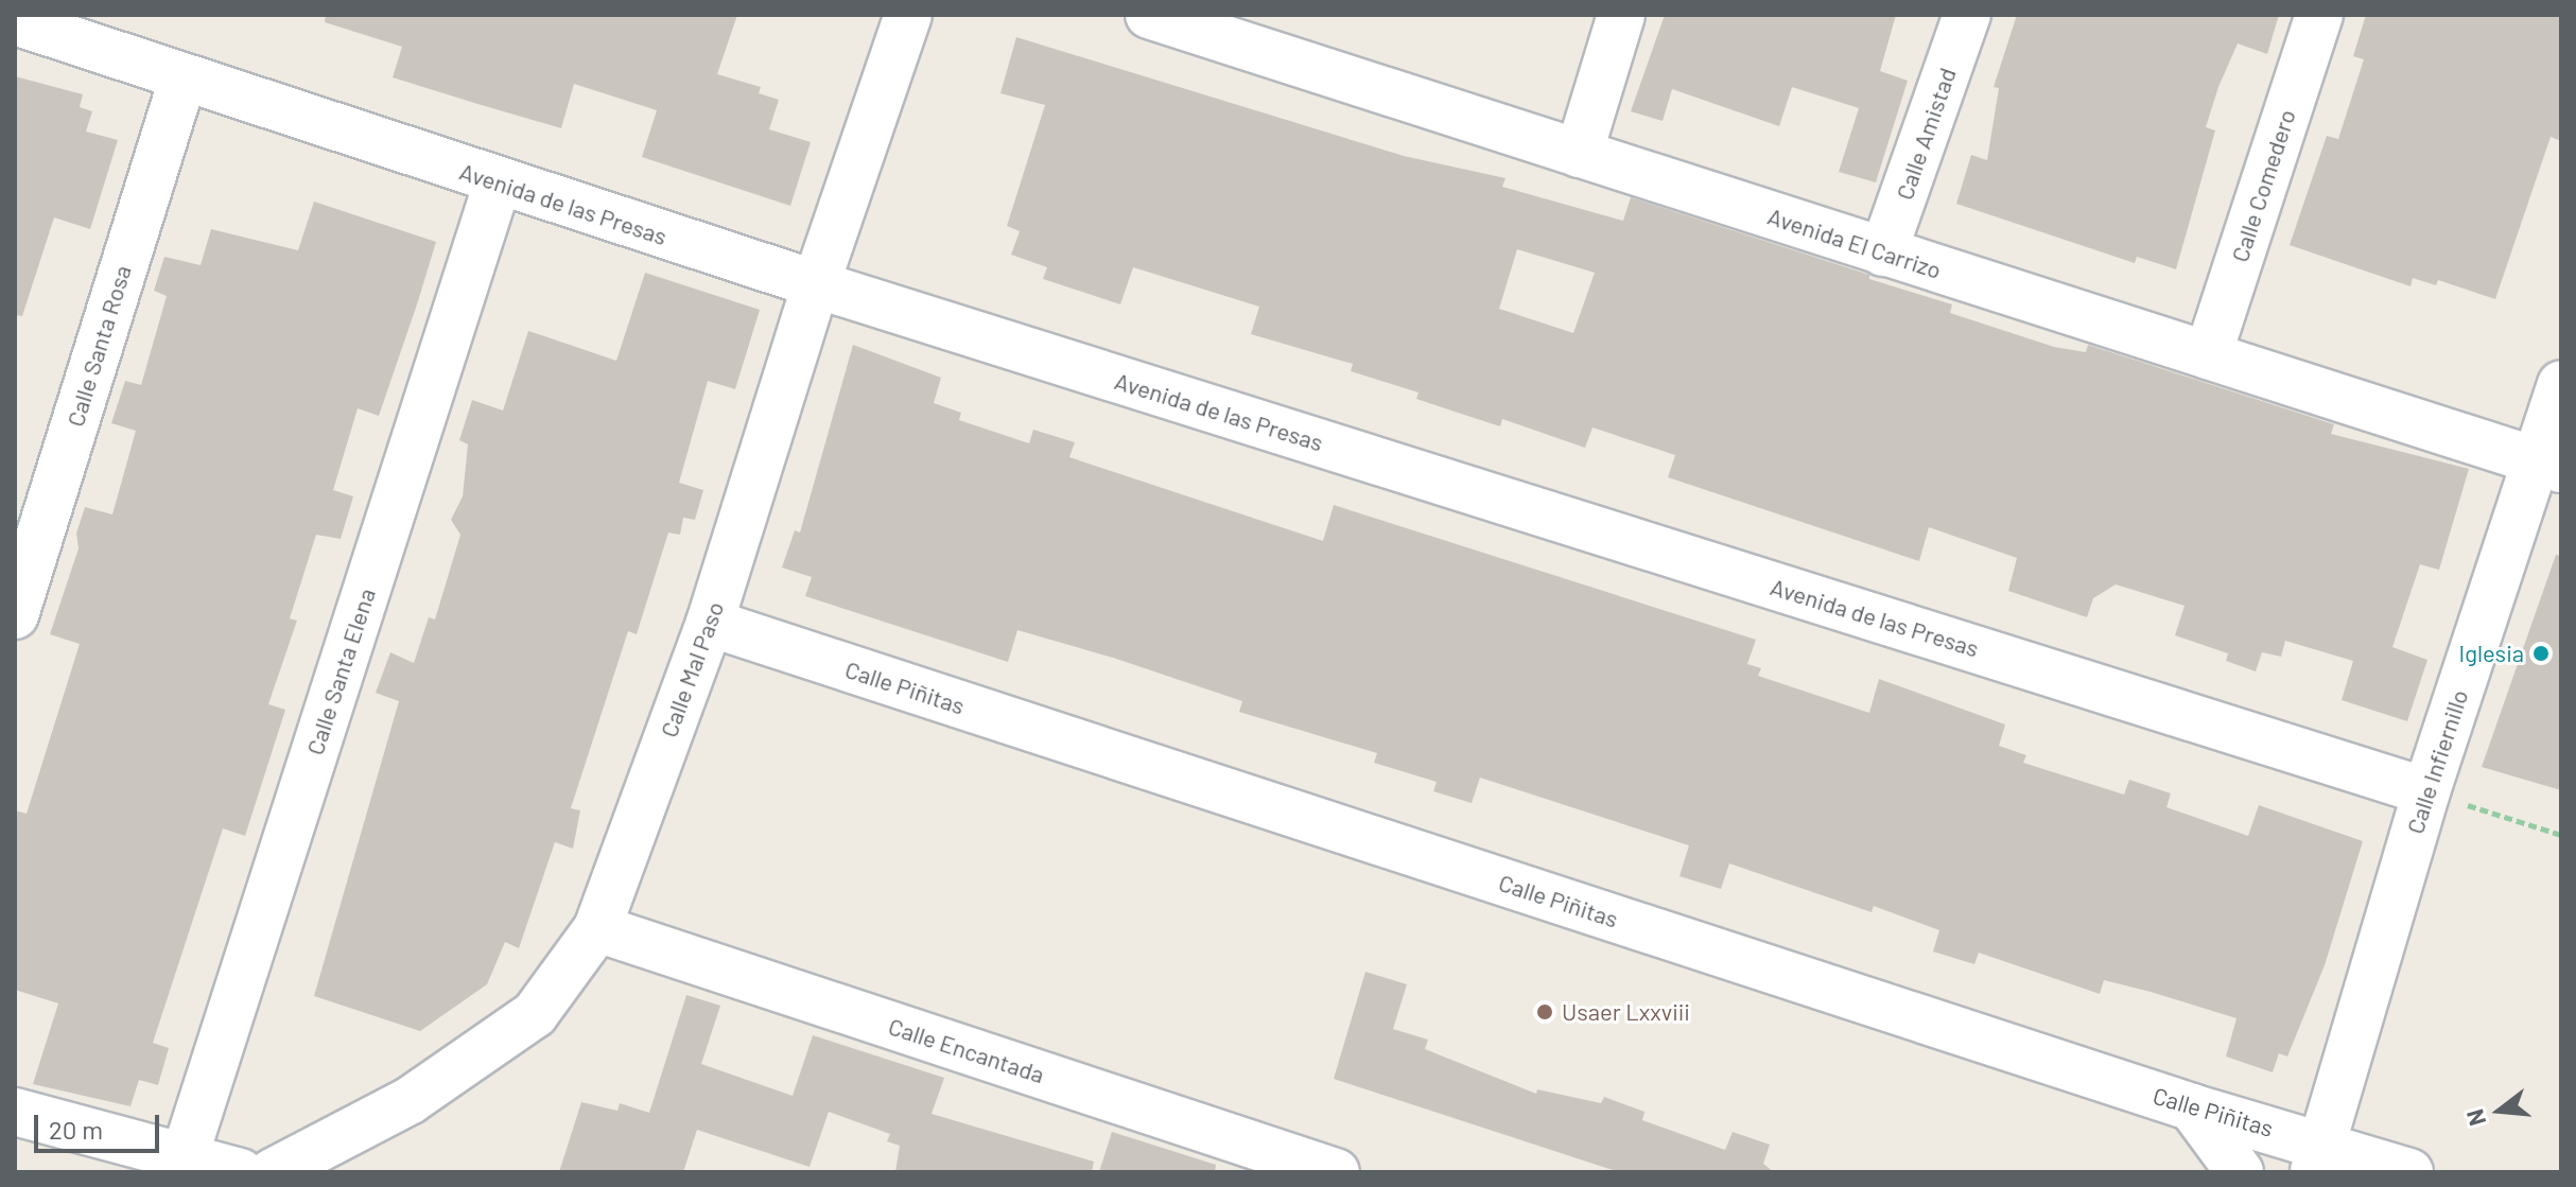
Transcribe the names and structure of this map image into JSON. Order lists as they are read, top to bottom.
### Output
{
  "streets": {
    "street": [
      "Calle Amistad",
      "Calle Comedero",
      "Avenida de las Presas",
      "Avenida El Carrizo",
      "Calle Santa Rosa",
      "Calle Mal Paso",
      "Calle Santa Elena",
      "Calle Piñitas",
      "Calle Infiernillo",
      "Calle Encantada"
    ]
  },
  "crossings": [
    ["Calle Amistad", "Avenida El Carrizo"],
    ["Calle Comedero", "Avenida El Carrizo"],
    ["Avenida de las Presas", "Calle Santa Rosa"],
    ["Avenida de las Presas", "Calle Mal Paso"],
    ["Avenida de las Presas", "Calle Santa Elena"],
    ["Avenida de las Presas", "Calle Infiernillo"],
    ["Avenida El Carrizo", "Calle Infiernillo"],
    ["Calle Mal Paso", "Calle Piñitas"],
    ["Calle Mal Paso", "Calle Encantada"],
    ["Calle Piñitas", "Calle Infiernillo"]
  ],
  "places": ["Iglesia", "Usaer Lxxviii"],
  "scale_bar": "20 m",
  "north": "left"
}
